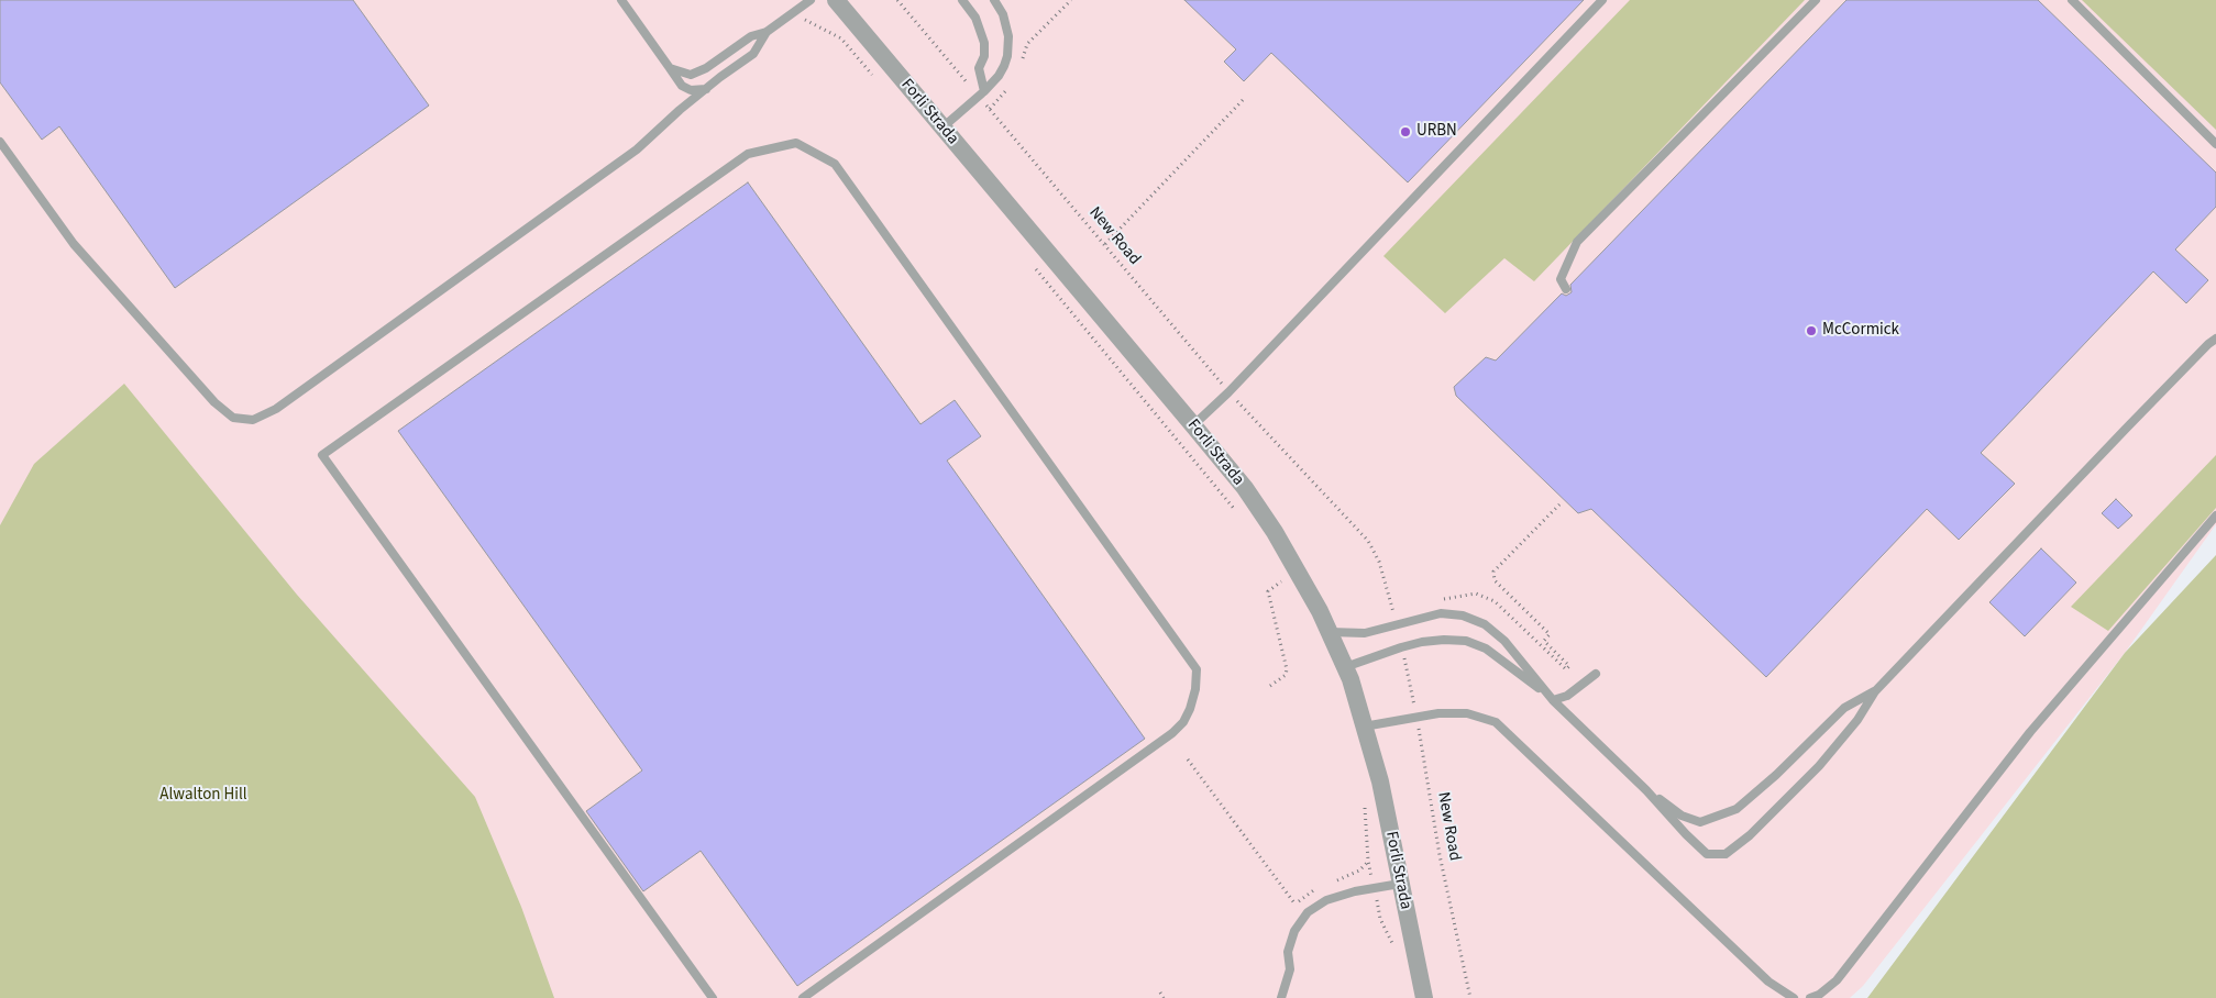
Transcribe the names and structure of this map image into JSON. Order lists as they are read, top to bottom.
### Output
{
  "streets": {
    "street": ["Forli Strada"],
    "path": ["New Road"]
  },
  "parks": ["Alwalton Hill"],
  "places": ["URBN", "McCormick"]
}
